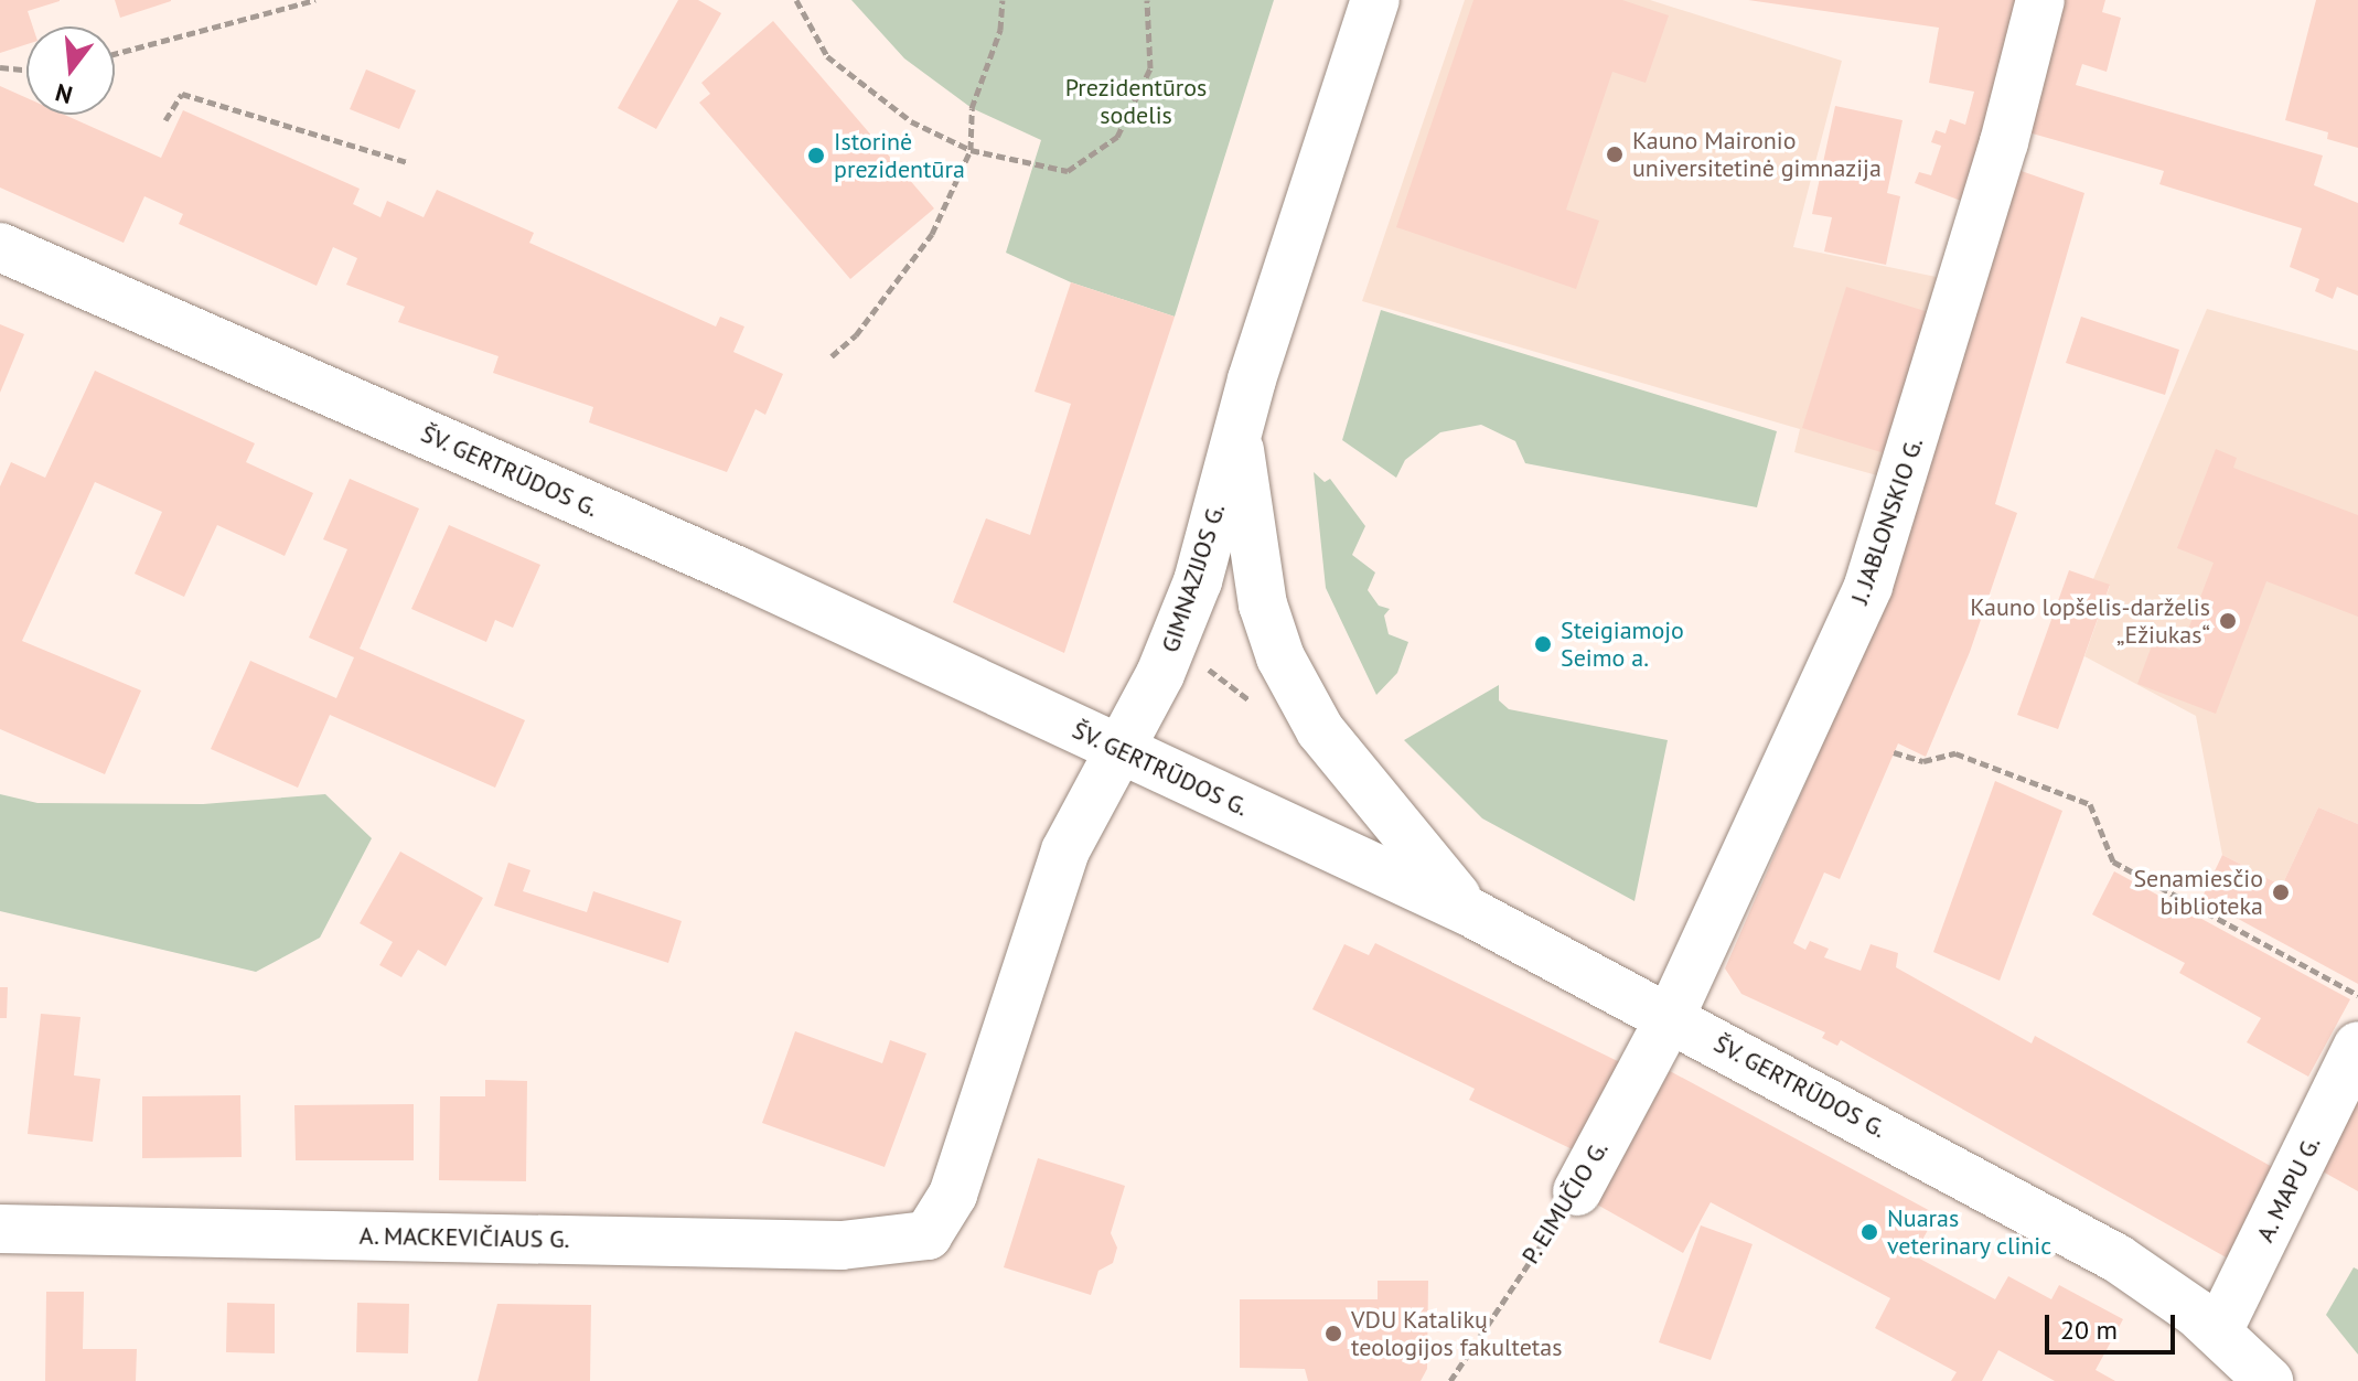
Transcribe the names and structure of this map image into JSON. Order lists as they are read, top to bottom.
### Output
{
  "streets": {
    "main road": [
      "ŠV. GERTRŪDOS G.",
      "J. JABLONSKIO G.",
      "GIMNAZIJOS G.",
      "A. MAPU G.",
      "P. EIMUČIO G.",
      "A. MACKEVIČIAUS G."
    ]
  },
  "crossings": [
    ["ŠV. GERTRŪDOS G.", "J. JABLONSKIO G."],
    ["ŠV. GERTRŪDOS G.", "GIMNAZIJOS G."],
    ["ŠV. GERTRŪDOS G.", "A. MAPU G."],
    ["ŠV. GERTRŪDOS G.", "P. EIMUČIO G."],
    ["J. JABLONSKIO G.", "P. EIMUČIO G."],
    ["GIMNAZIJOS G.", "A. MACKEVIČIAUS G."]
  ],
  "parks": ["Prezidentūros sodelis"],
  "places": [
    "Kauno Maironio universitetinė gimnazija",
    "Istorinė prezidentūra",
    "Kauno lopšelis-darželis „Ežiukas“",
    "Steigiamojo Seimo a.",
    "Senamiesčio biblioteka",
    "Nuaras veterinary clinic",
    "VDU Katalikų teologijos fakultetas"
  ],
  "scale_bar": "20 m",
  "north": "bottom"
}
